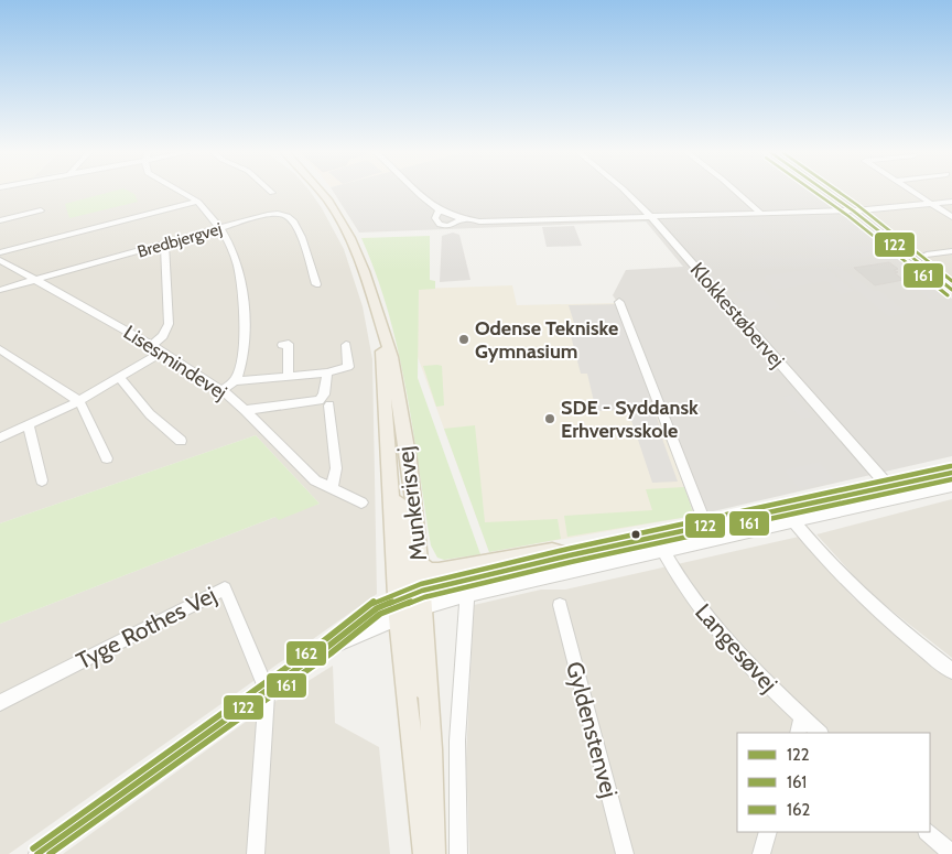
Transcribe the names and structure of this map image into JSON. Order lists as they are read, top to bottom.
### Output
{
  "streets": {
    "main road": ["Munkerisvej"],
    "street": [
      "Bredbjergvej",
      "Klokkestøbervej",
      "Lisesmindevej",
      "Tyge Rothes Vej",
      "Langesøvej",
      "Gyldenstenvej"
    ]
  },
  "crossings": [
    ["Bredbjergvej", "Lisesmindevej"]
  ],
  "places": ["Odense Tekniske Gymnasium", "SDE - Syddansk Erhvervsskole"],
  "lines": ["transit line 122", "transit line 161", "transit line 162"],
  "legend": ["122", "161", "162"]
}
